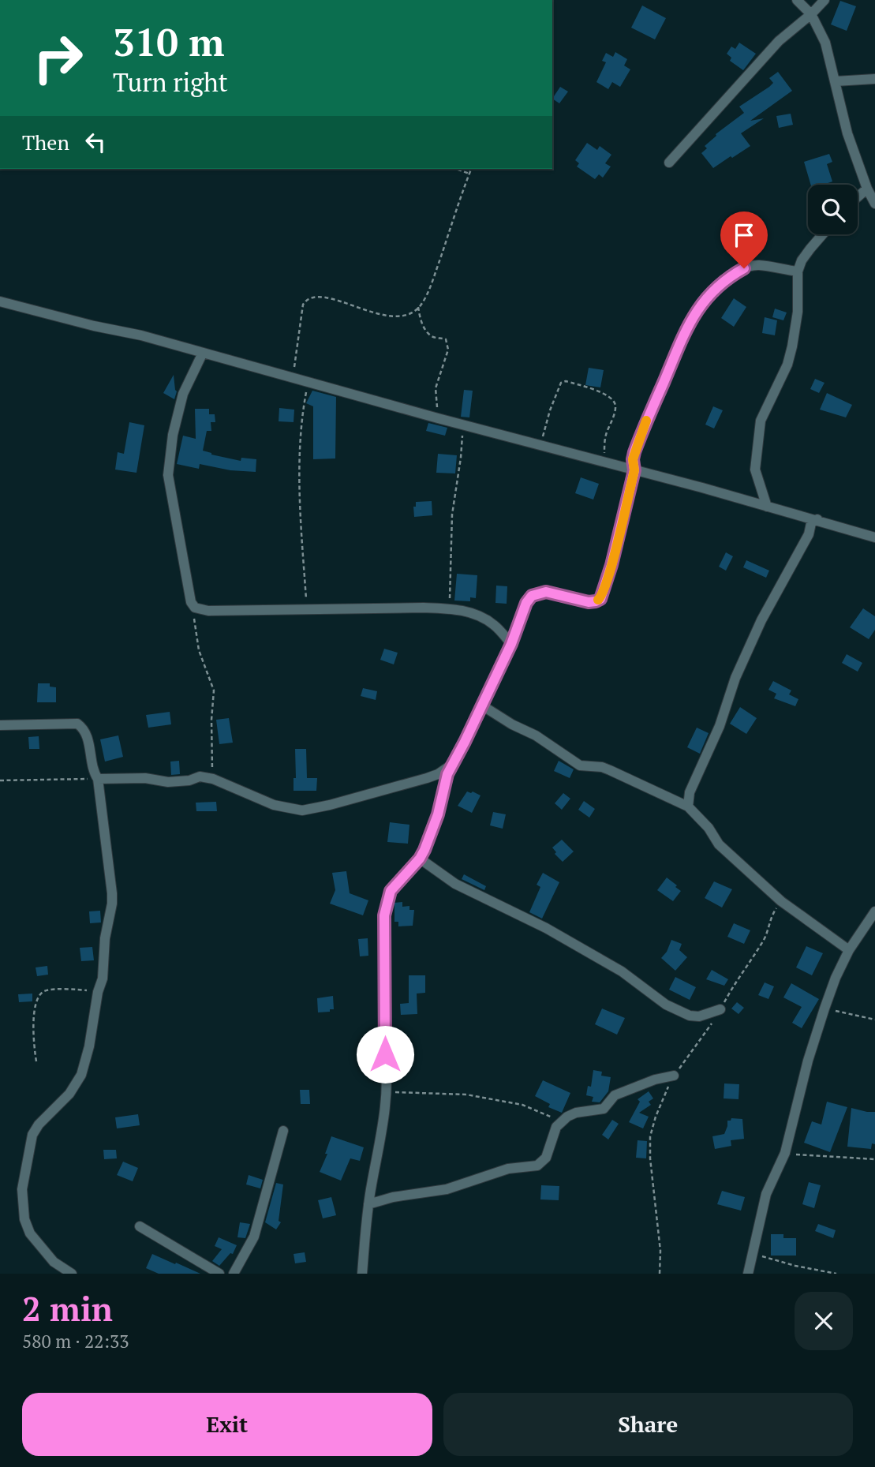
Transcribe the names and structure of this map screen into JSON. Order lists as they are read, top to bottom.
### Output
{
  "page": {
    "turn": ["310 m", "Turn right"],
    "then": "Then",
    "heading": ["2 min", "580 m · 22:33"],
    "buttons": ["Exit", "Share"]
  }
}
